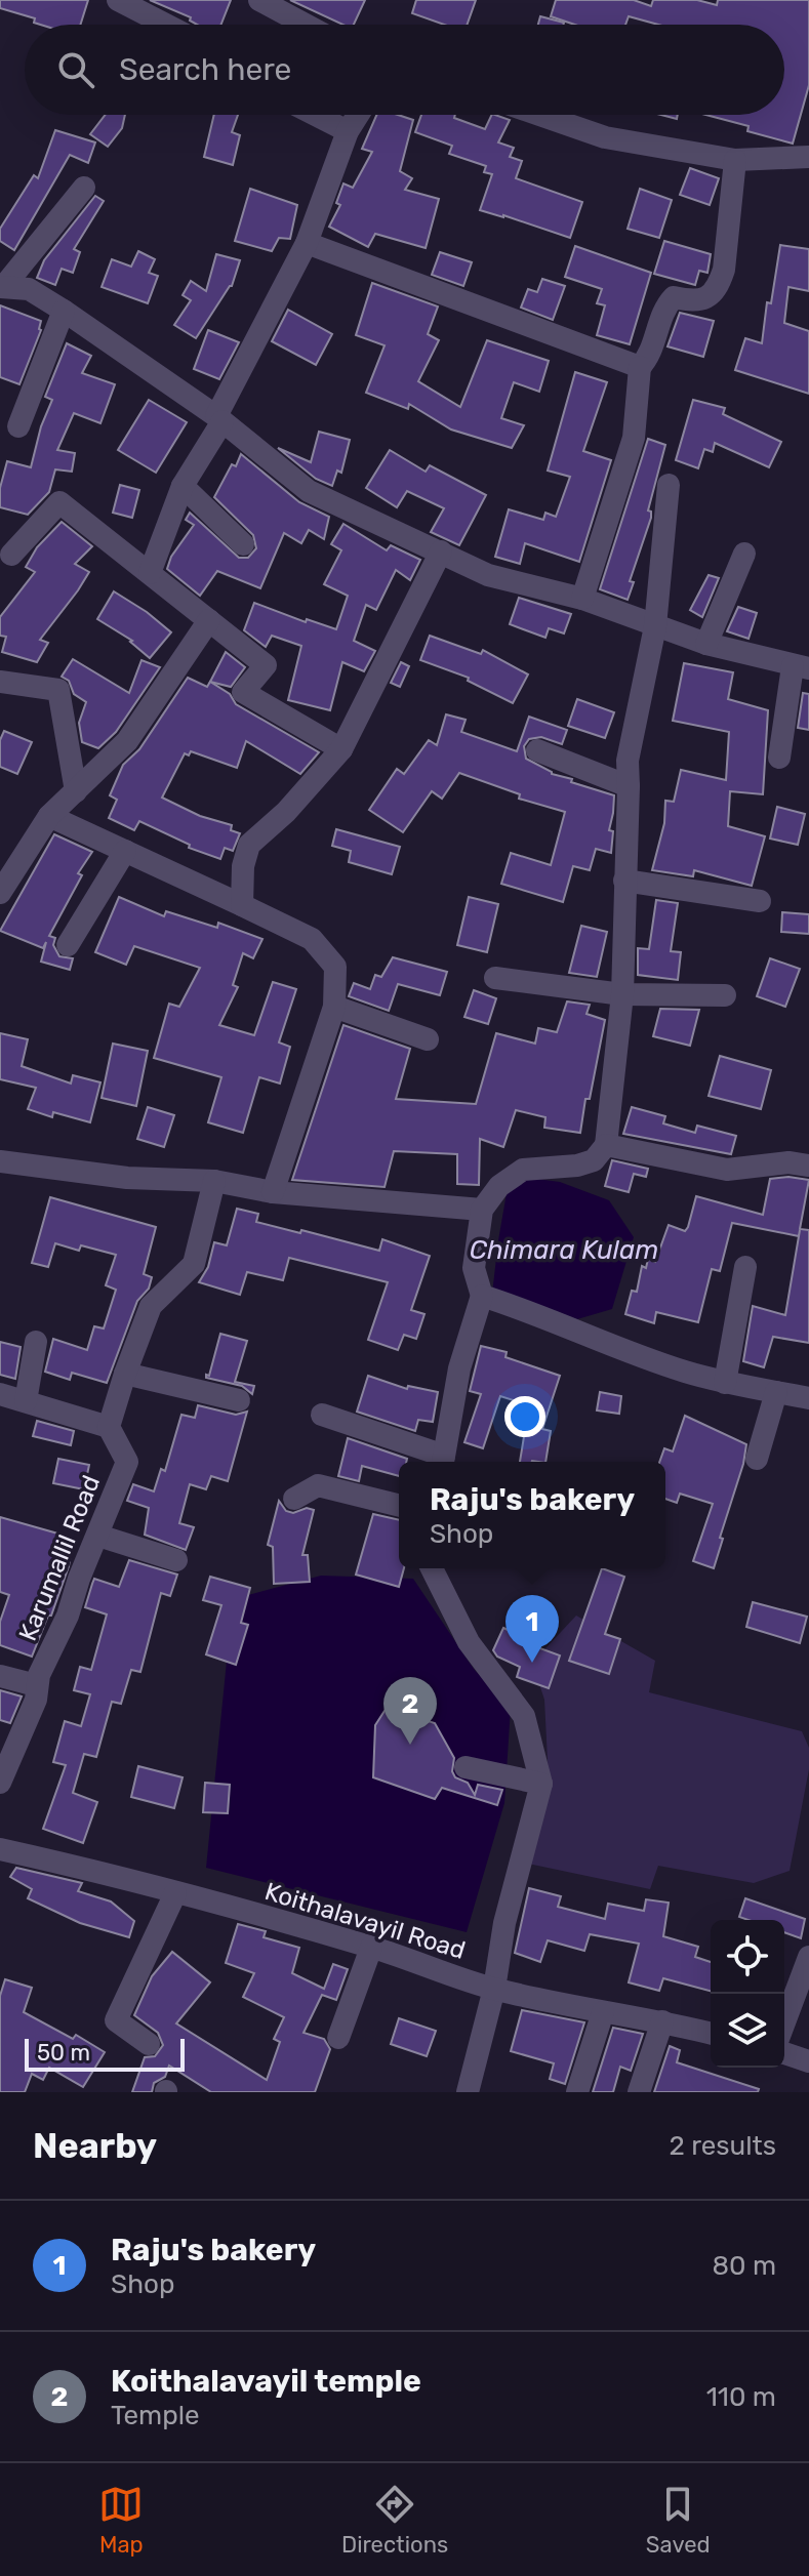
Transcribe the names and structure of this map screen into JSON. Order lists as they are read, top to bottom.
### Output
{
  "streets": {
    "street": ["Karumallil Road", "Koithalavayil Road"]
  },
  "water": ["Chimara Kulam"],
  "scale_bar": "50 m",
  "page": {
    "search": "Search here",
    "popup": ["Raju's bakery", "Shop"],
    "pins": ["1", "2"],
    "scale": "50 m",
    "heading": ["Nearby", "2 results"],
    "list": [
      {
        "mark": "1",
        "name": "Raju's bakery",
        "note": "Shop",
        "value": "80 m"
      },
      {
        "mark": "2",
        "name": "Koithalavayil temple",
        "note": "Temple",
        "value": "110 m"
      }
    ],
    "nav": ["Map", "Directions", "Saved"]
  }
}
